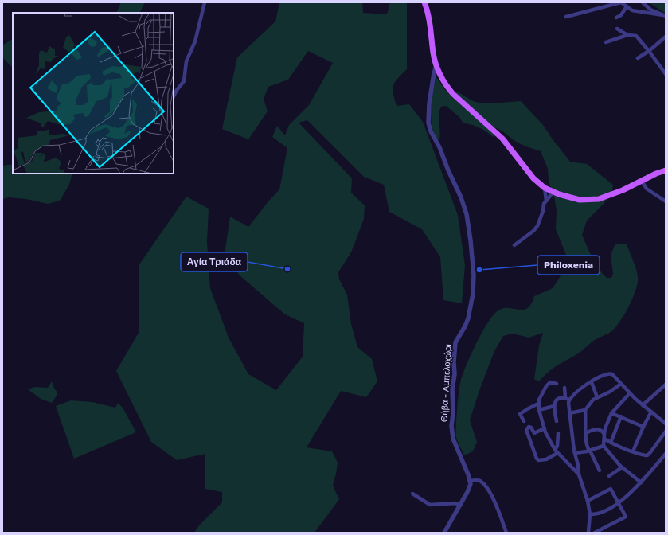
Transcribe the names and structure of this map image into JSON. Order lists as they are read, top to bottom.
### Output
{
  "streets": {
    "street": ["Θήβα - Αμπελοχώρι"]
  },
  "places": ["Αγία Τριάδα", "Philoxenia"]
}
